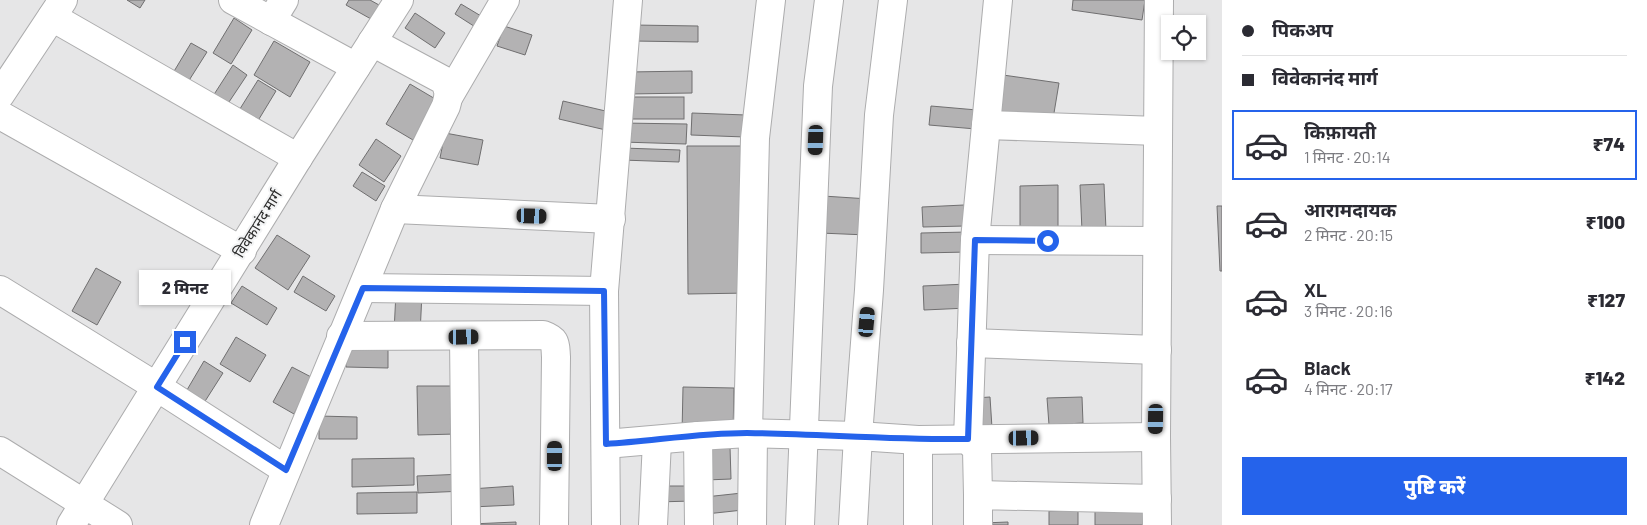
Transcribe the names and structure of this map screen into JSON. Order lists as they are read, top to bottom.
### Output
{
  "streets": {
    "street": ["विवेकानंद मार्ग"]
  },
  "page": {
    "banner": ["पिकअप", "विवेकानंद मार्ग"],
    "list": [
      {
        "name": "किफ़ायती",
        "note": "1 मिनट · 20:14",
        "value": "₹74"
      },
      {
        "name": "आरामदायक",
        "note": "2 मिनट · 20:15",
        "value": "₹100"
      },
      {
        "name": "XL",
        "note": "3 मिनट · 20:16",
        "value": "₹127"
      },
      {
        "name": "Black",
        "note": "4 मिनट · 20:17",
        "value": "₹142"
      }
    ],
    "bubble": "2 मिनट",
    "buttons": "पुष्टि करें"
  }
}
